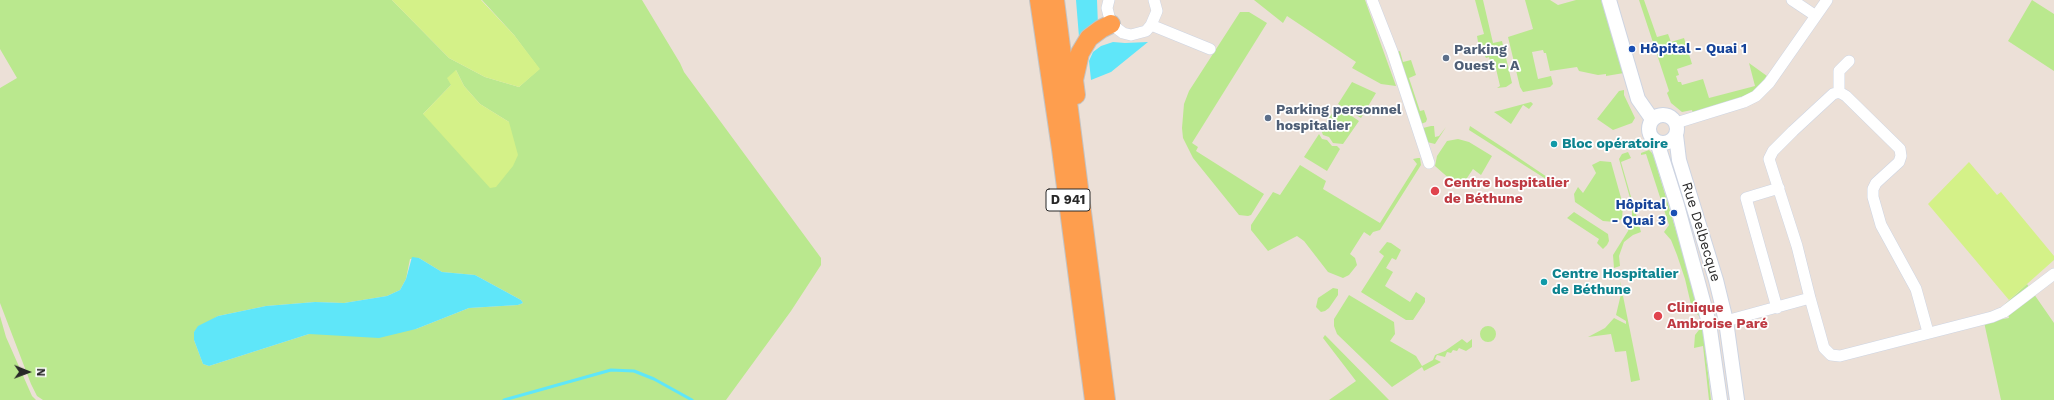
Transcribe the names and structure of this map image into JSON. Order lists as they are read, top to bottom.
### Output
{
  "streets": {
    "highway": ["D 941"],
    "street": ["Rue Delbecque"]
  },
  "places": [
    "Hôpital - Quai 1",
    "Parking Ouest - A",
    "Parking personnel hospitalier",
    "Bloc opératoire",
    "Centre hospitalier de Béthune",
    "Hôpital - Quai 3",
    "Centre Hospitalier de Béthune",
    "Clinique Ambroise Paré"
  ],
  "north": "right"
}
